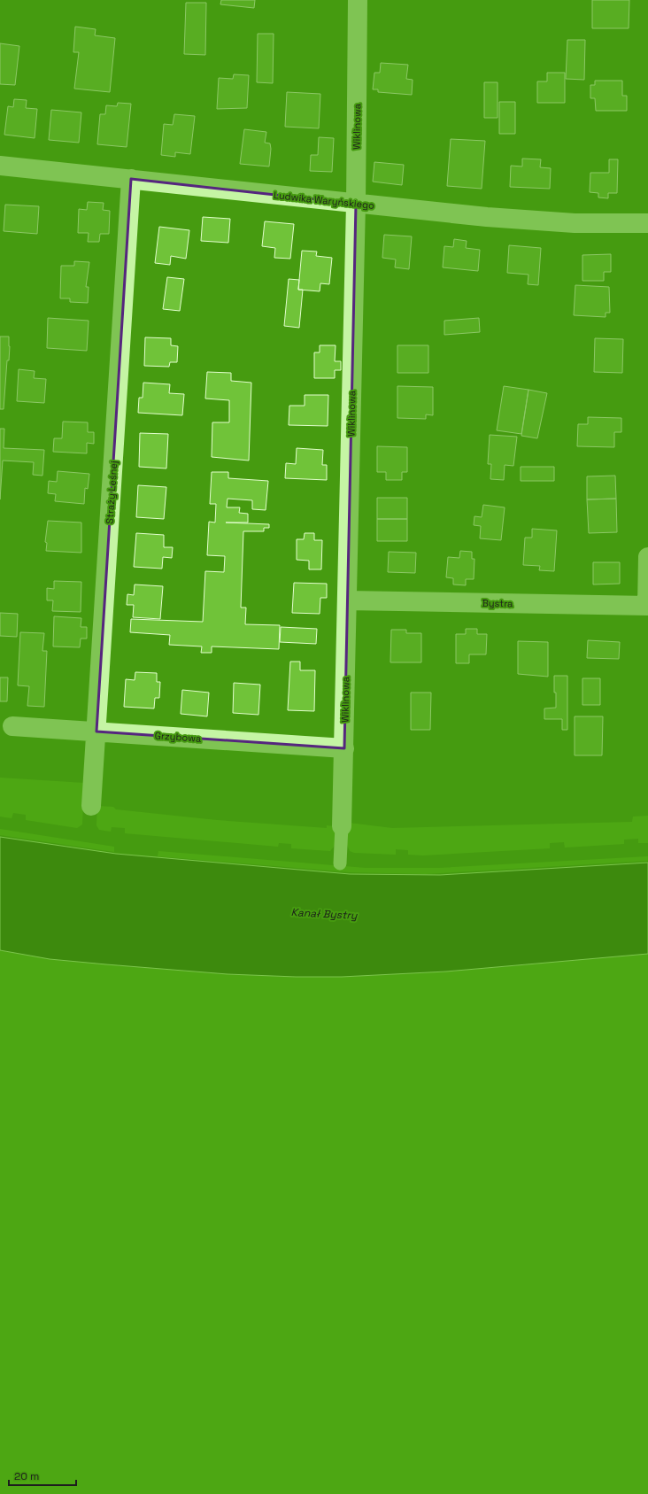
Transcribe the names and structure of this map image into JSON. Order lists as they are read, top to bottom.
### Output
{
  "streets": {
    "street": [
      "Wiklinowa",
      "Ludwika Waryńskiego",
      "Straży Leśnej",
      "Bystra",
      "Grzybowa"
    ]
  },
  "crossings": [
    ["Wiklinowa", "Ludwika Waryńskiego"],
    ["Wiklinowa", "Bystra"],
    ["Wiklinowa", "Grzybowa"],
    ["Ludwika Waryńskiego", "Straży Leśnej"],
    ["Straży Leśnej", "Grzybowa"]
  ],
  "water": ["Kanał Bystry"],
  "scale_bar": "20 m"
}
